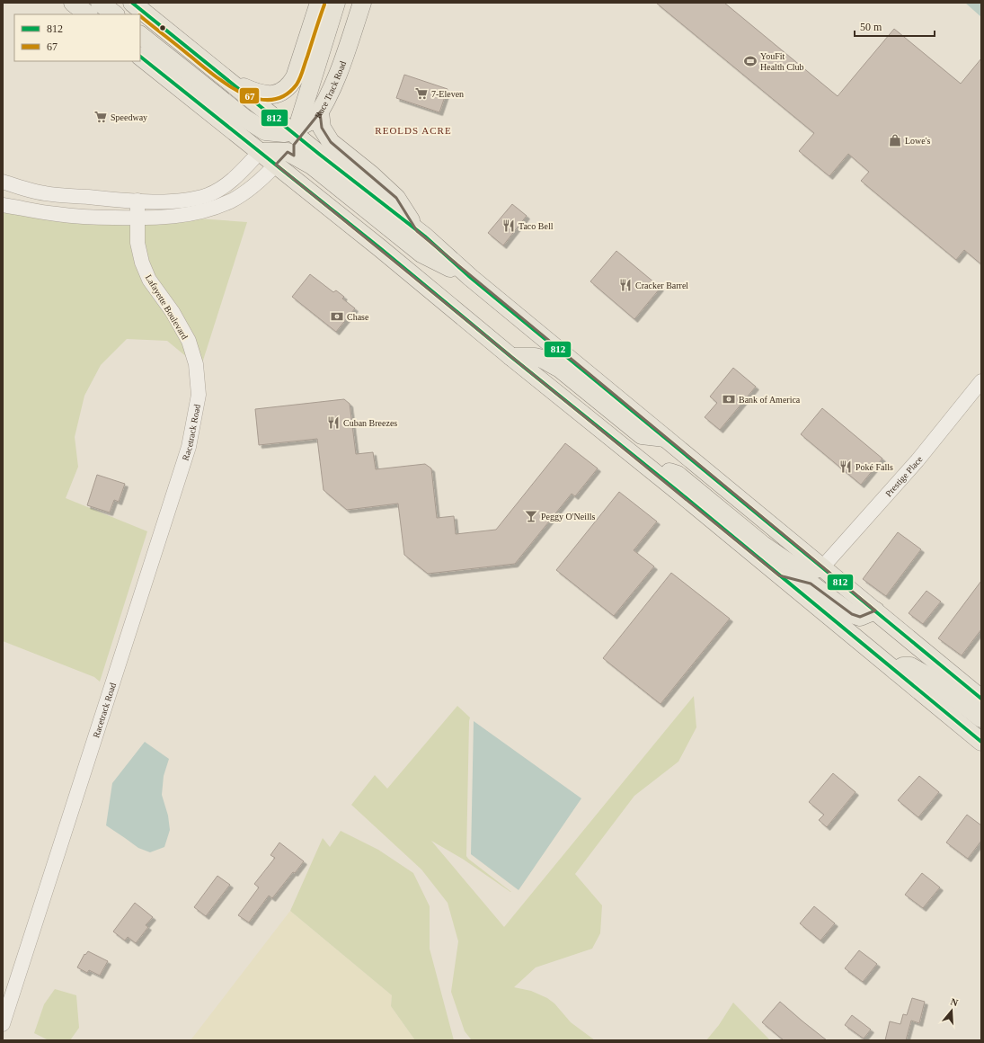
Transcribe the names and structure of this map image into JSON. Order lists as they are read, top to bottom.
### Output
{
  "streets": {
    "main road": ["Race Track Road"],
    "street": ["Lafayette Boulevard", "Racetrack Road", "Prestige Place"]
  },
  "crossings": [
    ["Lafayette Boulevard", "Racetrack Road"]
  ],
  "districts": ["REOLDS ACRE"],
  "places": {
    "sports": ["YouFit Health Club"],
    "supermarket": ["7-Eleven", "Speedway"],
    "shop": ["Lowe's"],
    "restaurant": [
      "Taco Bell",
      "Cracker Barrel",
      "Cuban Breezes",
      "Poké Falls"
    ],
    "bank": ["Chase", "Bank of America"],
    "bar": ["Peggy O'Neills"]
  },
  "lines": ["transit line 812", "transit line 67"],
  "legend": ["812", "67"],
  "scale_bar": "50 m",
  "north": "top"
}
